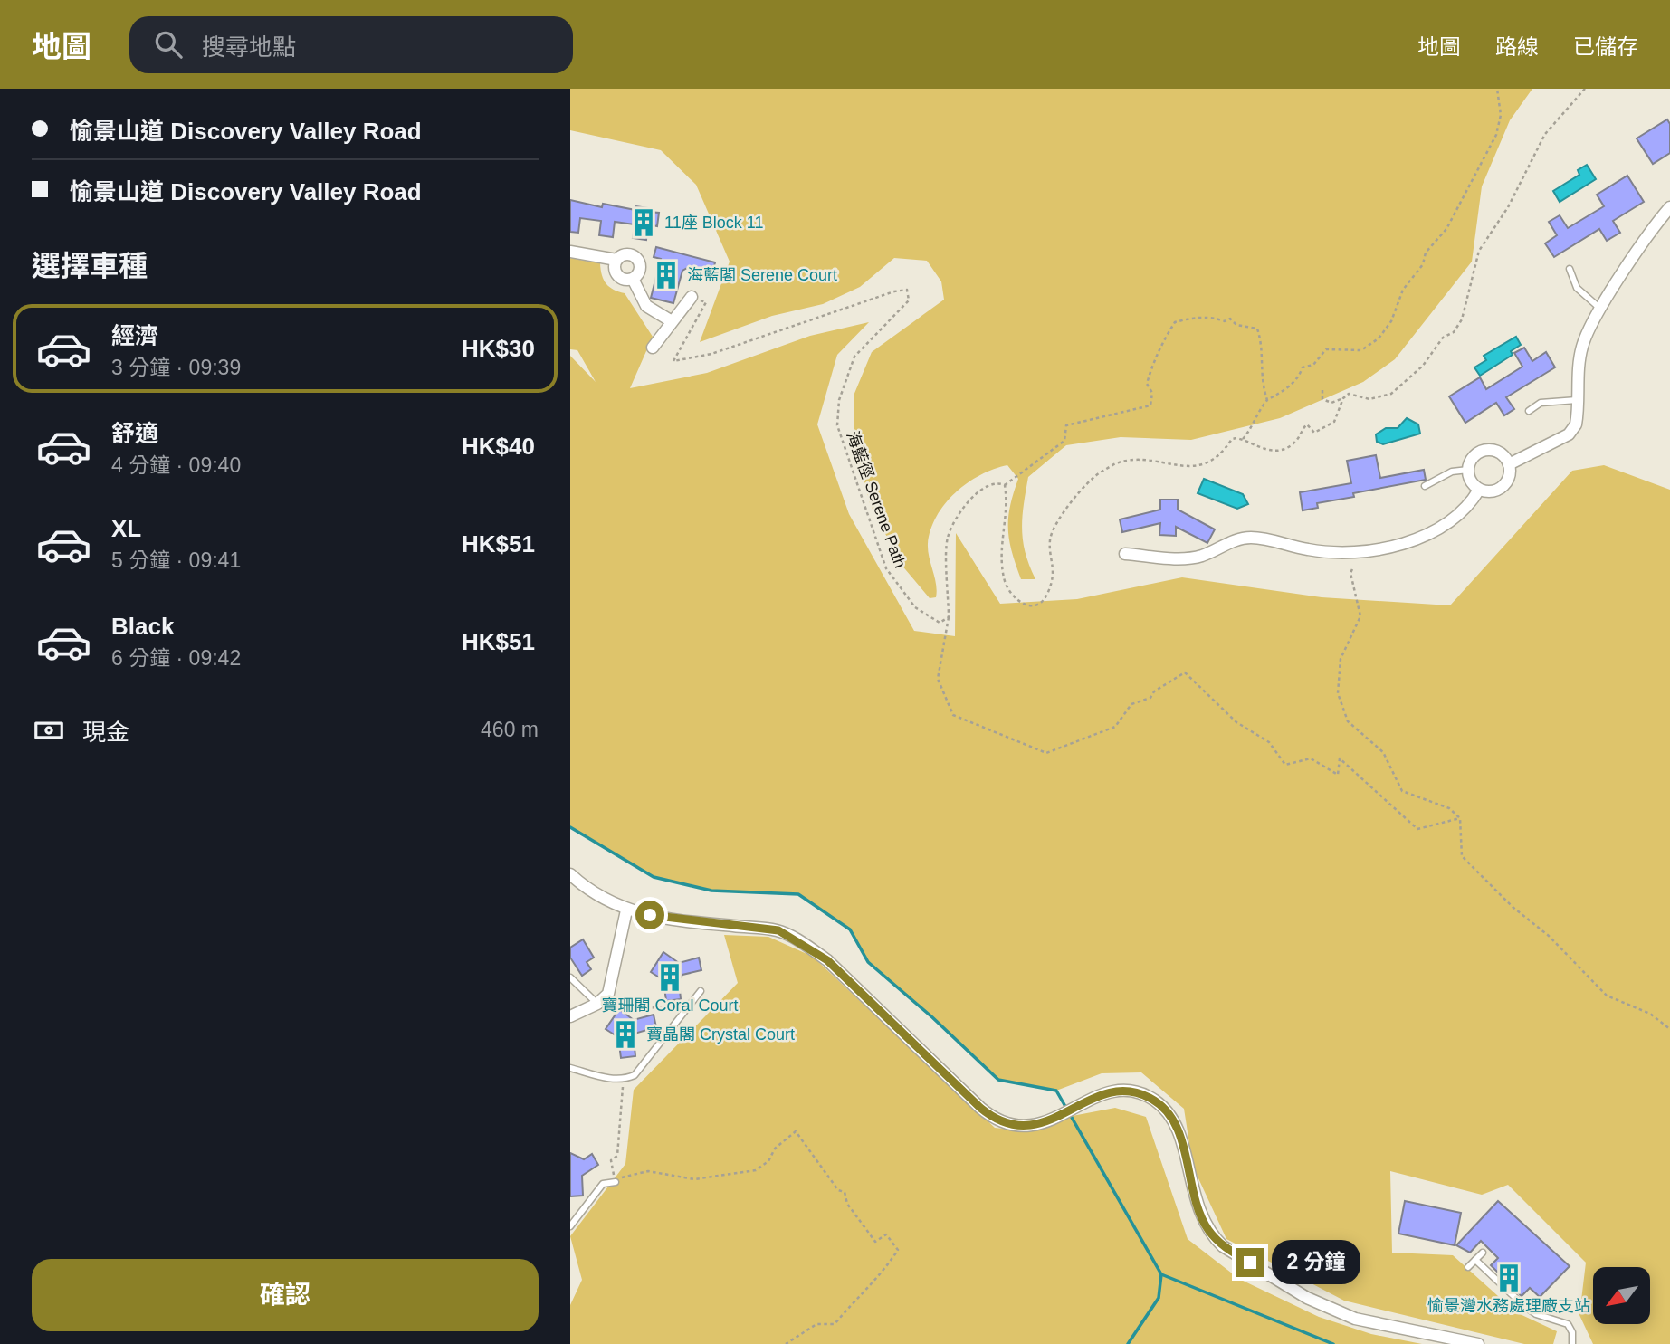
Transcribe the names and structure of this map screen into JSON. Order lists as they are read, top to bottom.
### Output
{
  "streets": {
    "path": ["海藍徑 Serene Path"]
  },
  "places": {
    "building": [
      "11座 Block 11",
      "海藍閣 Serene Court",
      "寶珊閣 Coral Court",
      "寶晶閣 Crystal Court",
      "愉景灣水務處理廠支站"
    ]
  },
  "north": "bottom left",
  "page": {
    "header": "地圖",
    "search": "搜尋地點",
    "nav": ["地圖", "路線", "已儲存"],
    "banner": ["愉景山道 Discovery Valley Road", "愉景山道 Discovery Valley Road"],
    "heading": "選擇車種",
    "list": [
      {
        "name": "經濟",
        "note": "3 分鐘 · 09:39",
        "value": "HK$30"
      },
      {
        "name": "舒適",
        "note": "4 分鐘 · 09:40",
        "value": "HK$40"
      },
      {
        "name": "XL",
        "note": "5 分鐘 · 09:41",
        "value": "HK$51"
      },
      {
        "name": "Black",
        "note": "6 分鐘 · 09:42",
        "value": "HK$51"
      }
    ],
    "pay": ["現金", "460 m"],
    "bubble": "2 分鐘",
    "buttons": "確認"
  }
}
